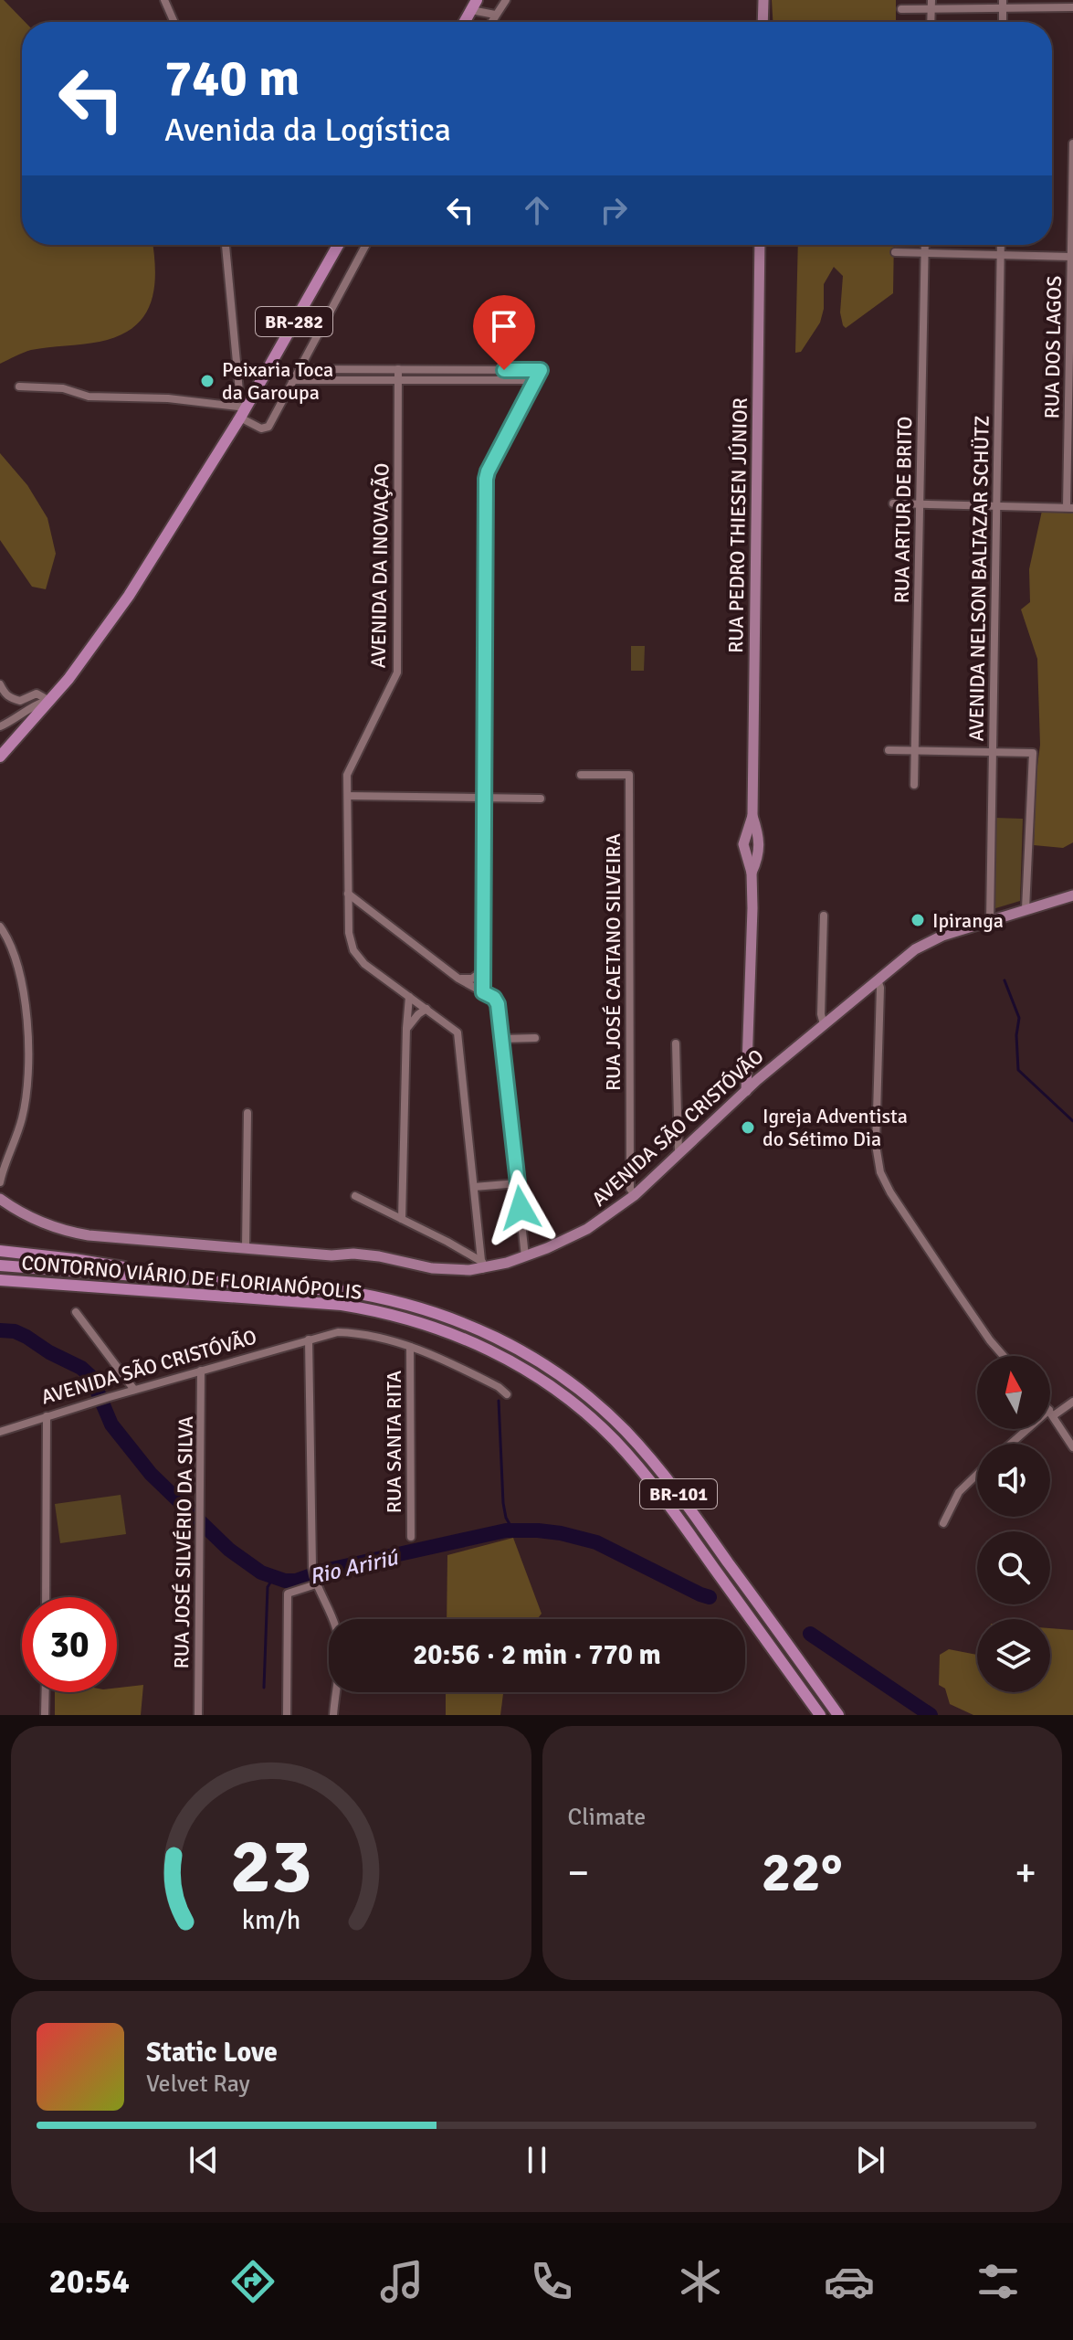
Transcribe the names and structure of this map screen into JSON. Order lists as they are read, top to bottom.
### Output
{
  "streets": {
    "highway": ["BR-282", "CONTORNO VIÁRIO DE FLORIANÓPOLIS", "BR-101"],
    "main road": ["RUA PEDRO THIESEN JÚNIOR", "AVENIDA SÃO CRISTÓVÃO"],
    "street": [
      "RUA DOS LAGOS",
      "RUA ARTUR DE BRITO",
      "AVENIDA DA INOVAÇÃO",
      "AVENIDA NELSON BALTAZAR SCHÜTZ",
      "RUA JOSÉ CAETANO SILVEIRA",
      "RUA SANTA RITA",
      "RUA JOSÉ SILVÉRIO DA SILVA"
    ]
  },
  "crossings": [
    ["RUA PEDRO THIESEN JÚNIOR", "AVENIDA SÃO CRISTÓVÃO"],
    ["AVENIDA DA INOVAÇÃO", "AVENIDA SÃO CRISTÓVÃO"],
    ["AVENIDA NELSON BALTAZAR SCHÜTZ", "AVENIDA SÃO CRISTÓVÃO"],
    ["RUA JOSÉ CAETANO SILVEIRA", "AVENIDA SÃO CRISTÓVÃO"],
    ["AVENIDA SÃO CRISTÓVÃO", "RUA SANTA RITA"],
    ["AVENIDA SÃO CRISTÓVÃO", "RUA JOSÉ SILVÉRIO DA SILVA"]
  ],
  "water": ["Rio Aririú"],
  "places": ["Peixaria Toca da Garoupa", "Ipiranga", "Igreja Adventista do Sétimo Dia"],
  "north": "top",
  "page": {
    "turn": ["740 m", "Avenida da Logística"],
    "limit": "30",
    "trip": "20:56 · 2 min · 770 m",
    "tile": "Climate",
    "heat": ["−", "22°", "+"],
    "song": ["Static Love", "Velvet Ray"],
    "tabs": "20:54",
    "gauge": ["23", "km/h"]
  }
}
